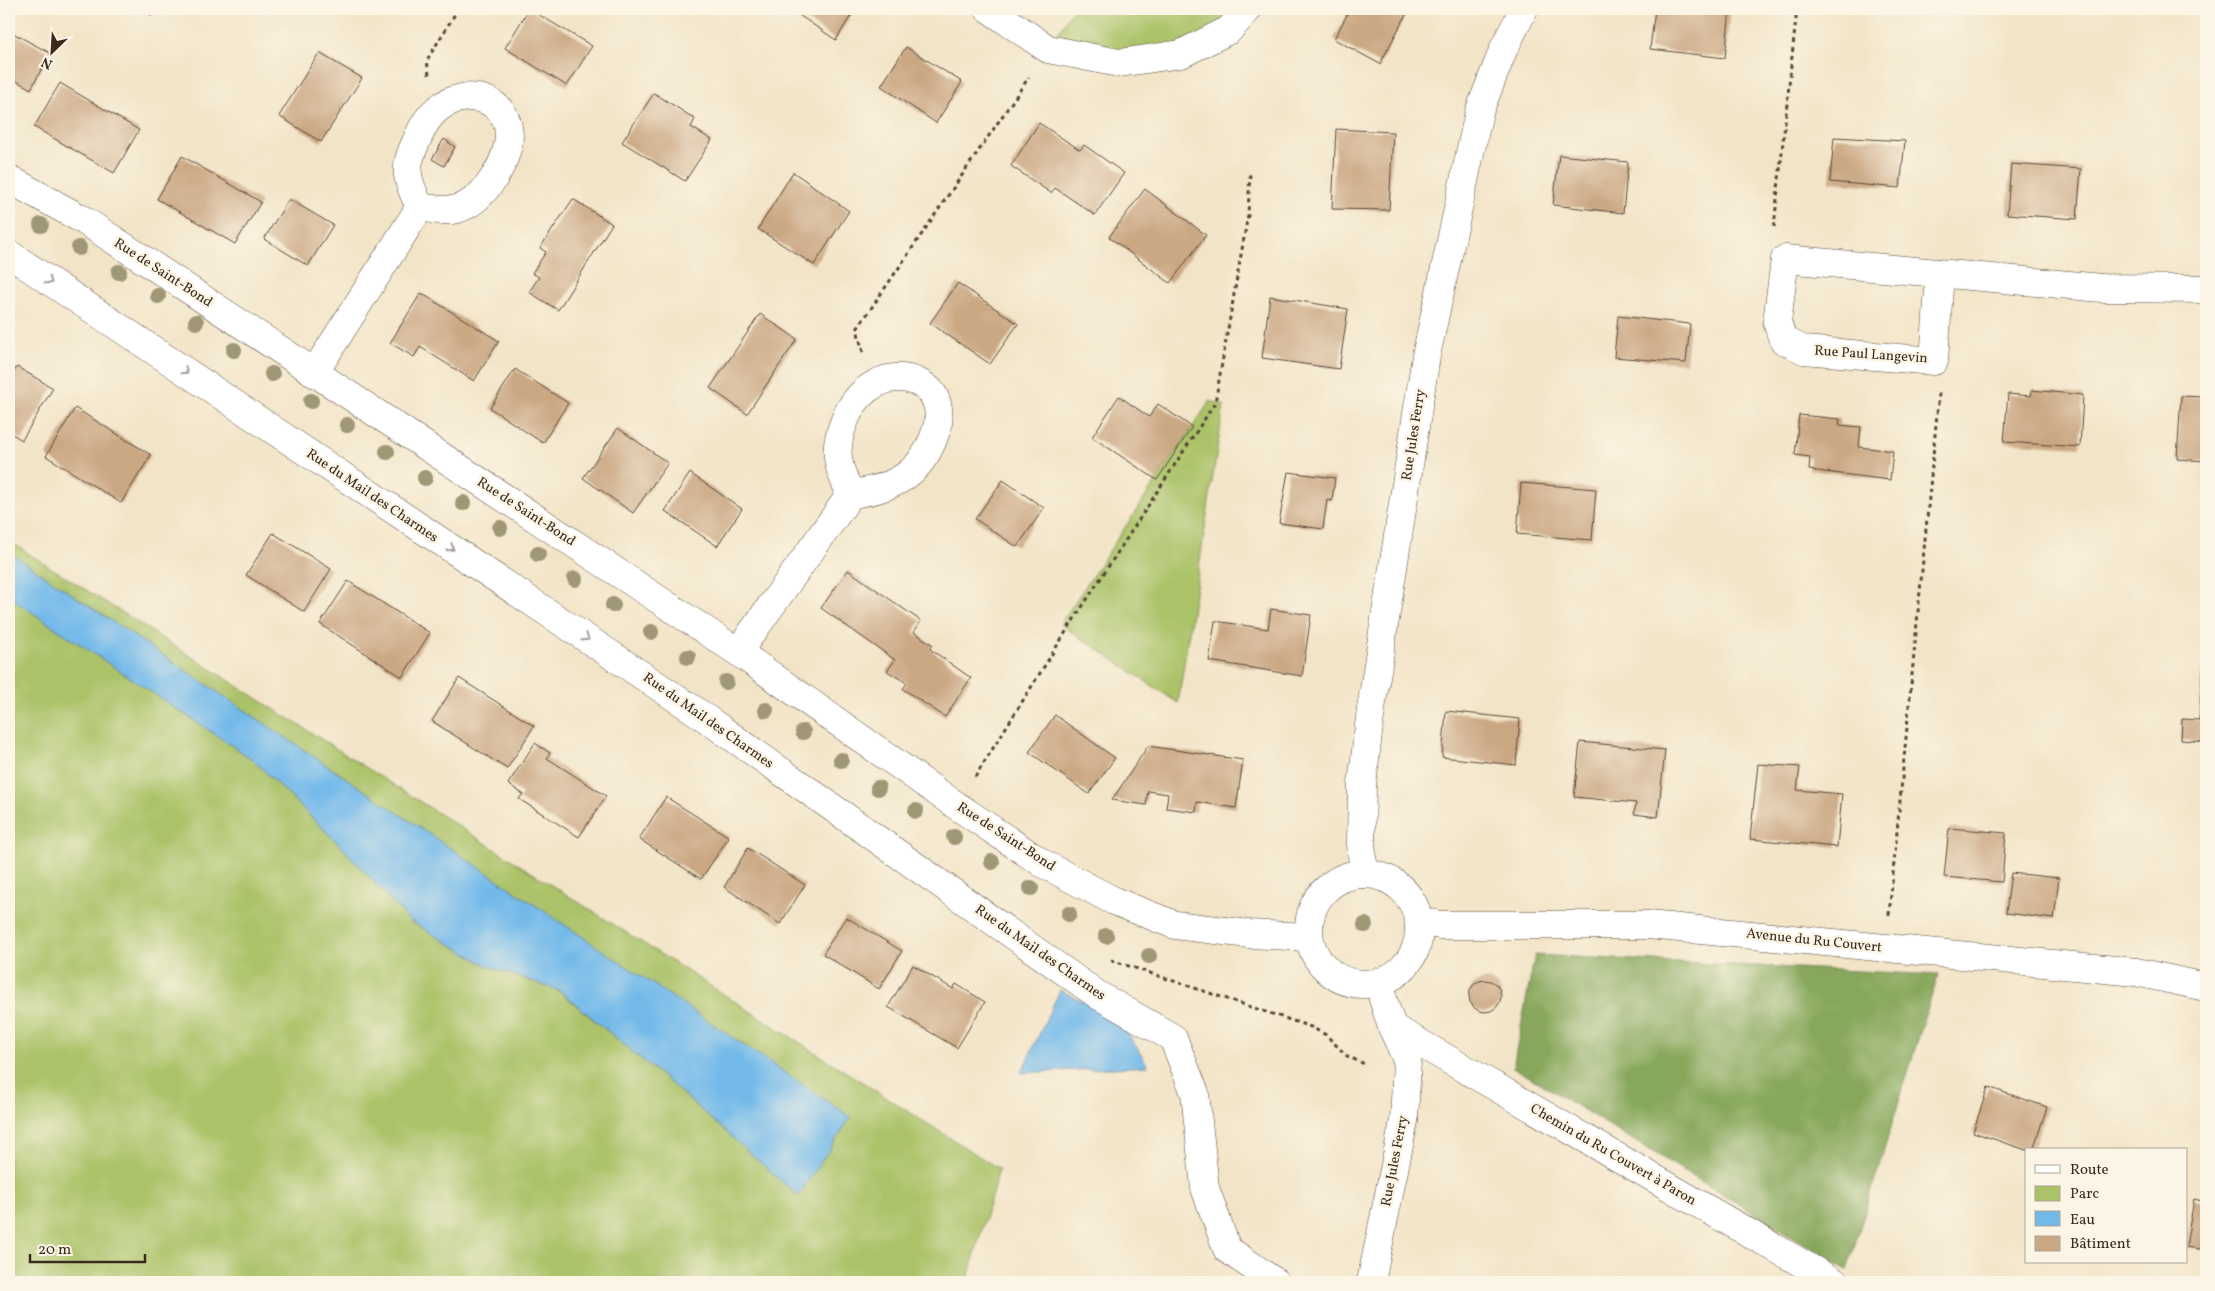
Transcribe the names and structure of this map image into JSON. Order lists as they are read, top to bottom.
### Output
{
  "streets": {
    "street": [
      "Rue de Saint-Bond",
      "Rue Paul Langevin",
      "Rue Jules Ferry",
      "Rue du Mail des Charmes",
      "Avenue du Ru Couvert",
      "Chemin du Ru Couvert à Paron"
    ]
  },
  "crossings": [
    ["Rue de Saint-Bond", "Rue Jules Ferry"],
    ["Rue de Saint-Bond", "Avenue du Ru Couvert"],
    ["Rue Jules Ferry", "Avenue du Ru Couvert"],
    ["Rue Jules Ferry", "Chemin du Ru Couvert à Paron"]
  ],
  "one_way": ["Rue du Mail des Charmes"],
  "legend": [
    "Route",
    "Parc",
    "Eau",
    "Bâtiment"
  ],
  "scale_bar": "20 m",
  "north": "bottom left"
}
